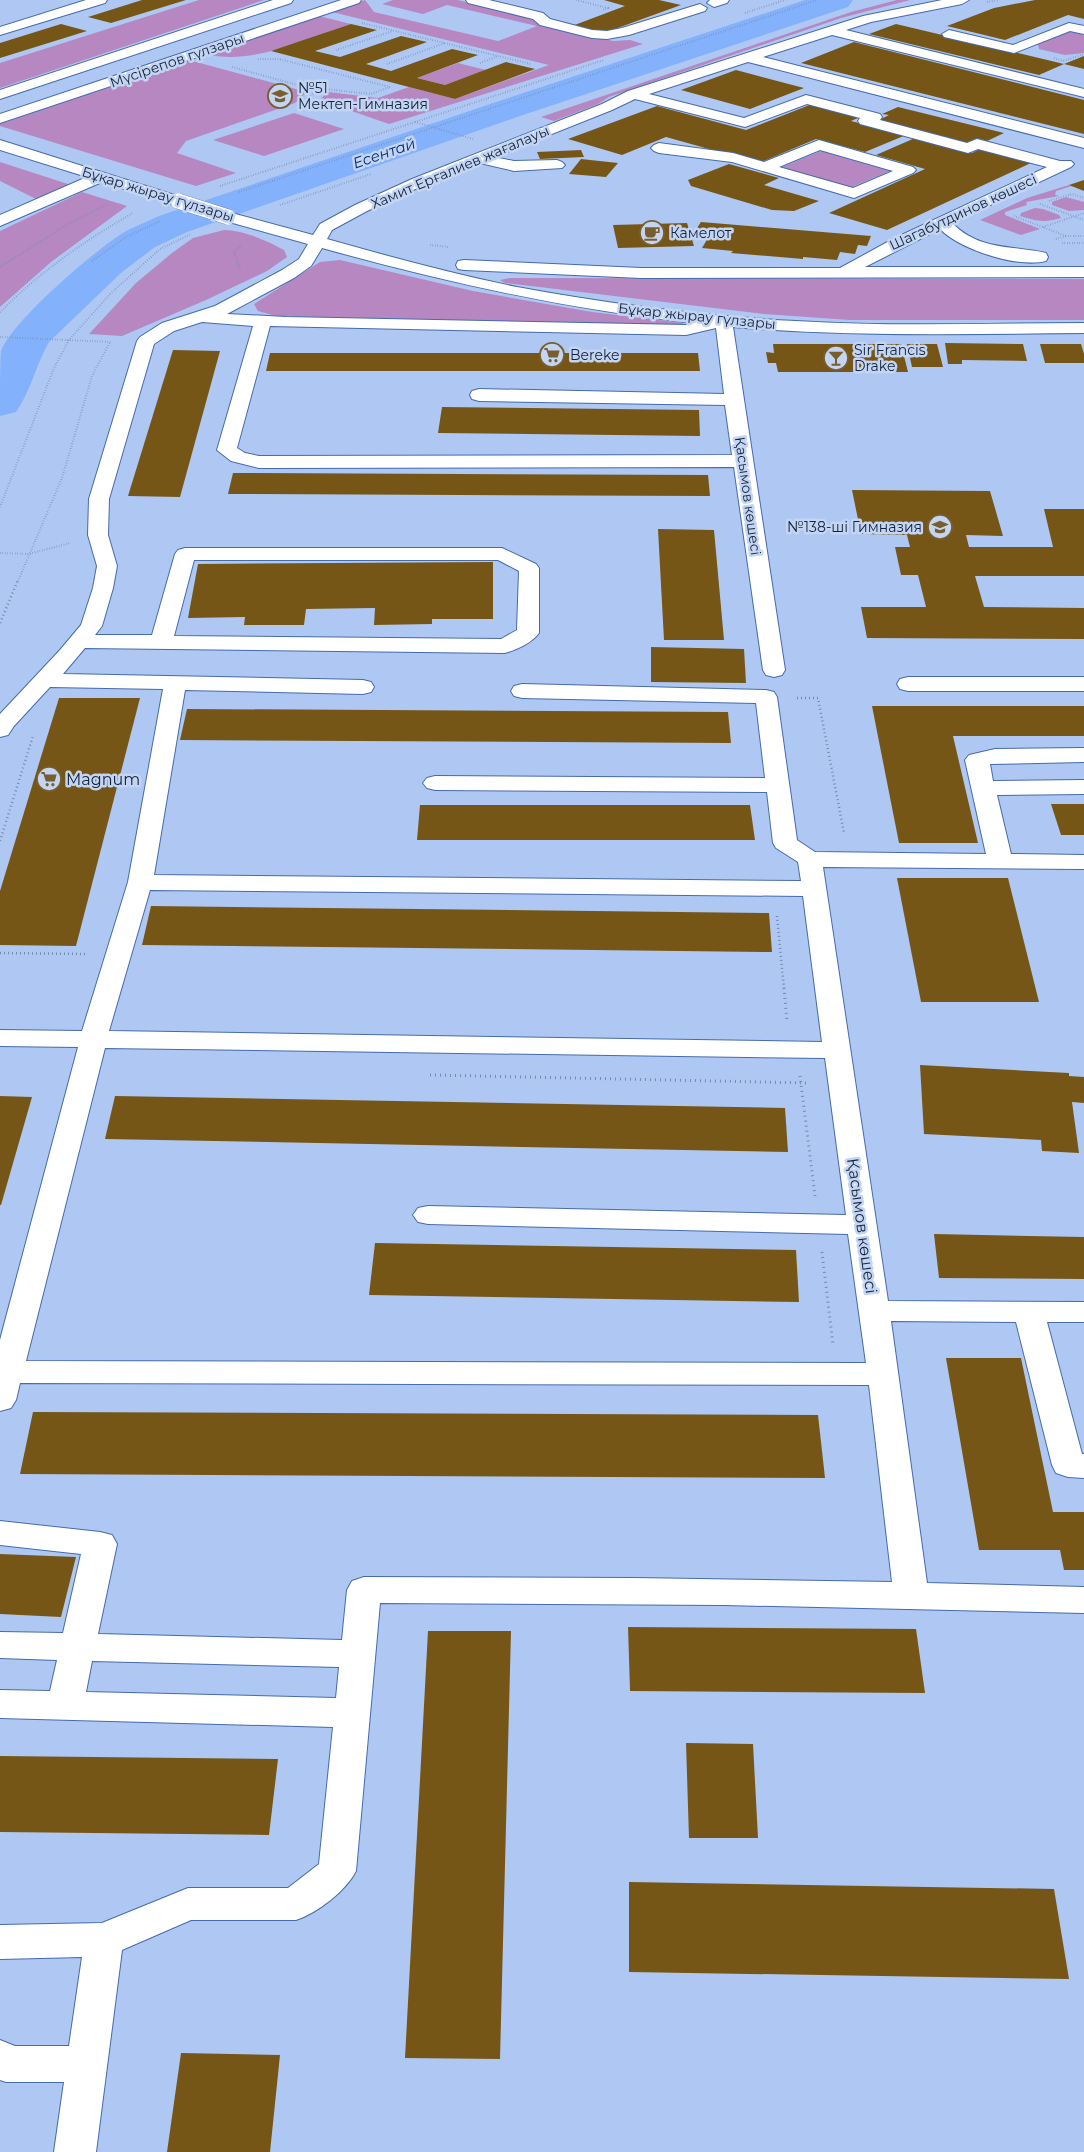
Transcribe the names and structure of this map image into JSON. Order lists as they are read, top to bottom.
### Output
{
  "streets": {
    "street": [
      "Мүсірепов гүлзары",
      "Хамит Ерғалиев жағалауы",
      "Бұқар жырау гүлзары",
      "Шагабутдинов көшесі",
      "Қасымов көшесі"
    ]
  },
  "crossings": [
    ["Хамит Ерғалиев жағалауы", "Бұқар жырау гүлзары"],
    ["Бұқар жырау гүлзары", "Шагабутдинов көшесі"],
    ["Бұқар жырау гүлзары", "Қасымов көшесі"]
  ],
  "water": ["Есентай"],
  "places": {
    "school or university": ["№51 Мектеп-Гимназия", "№138-ші Гимназия"],
    "cafe": ["Камелот"],
    "supermarket": ["Bereke", "Magnum"],
    "bar": ["Sir Francis Drake"]
  }
}
